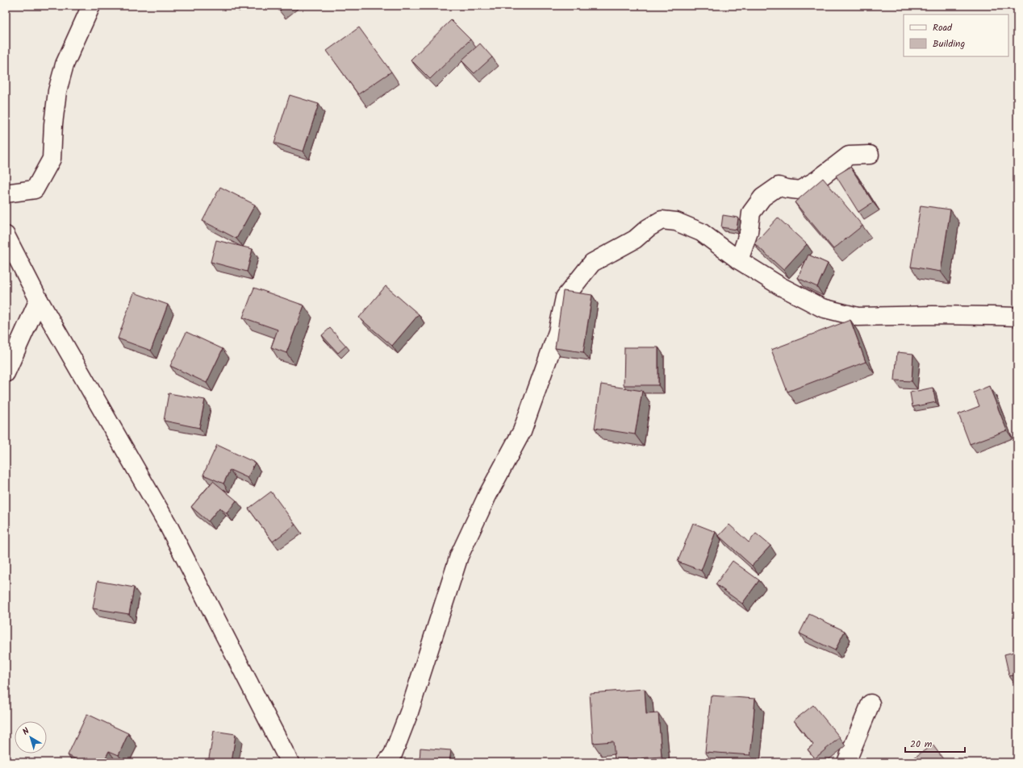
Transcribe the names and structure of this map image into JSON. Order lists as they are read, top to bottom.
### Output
{
  "legend": ["Road", "Building"],
  "scale_bar": "20 m",
  "north": "top left"
}
